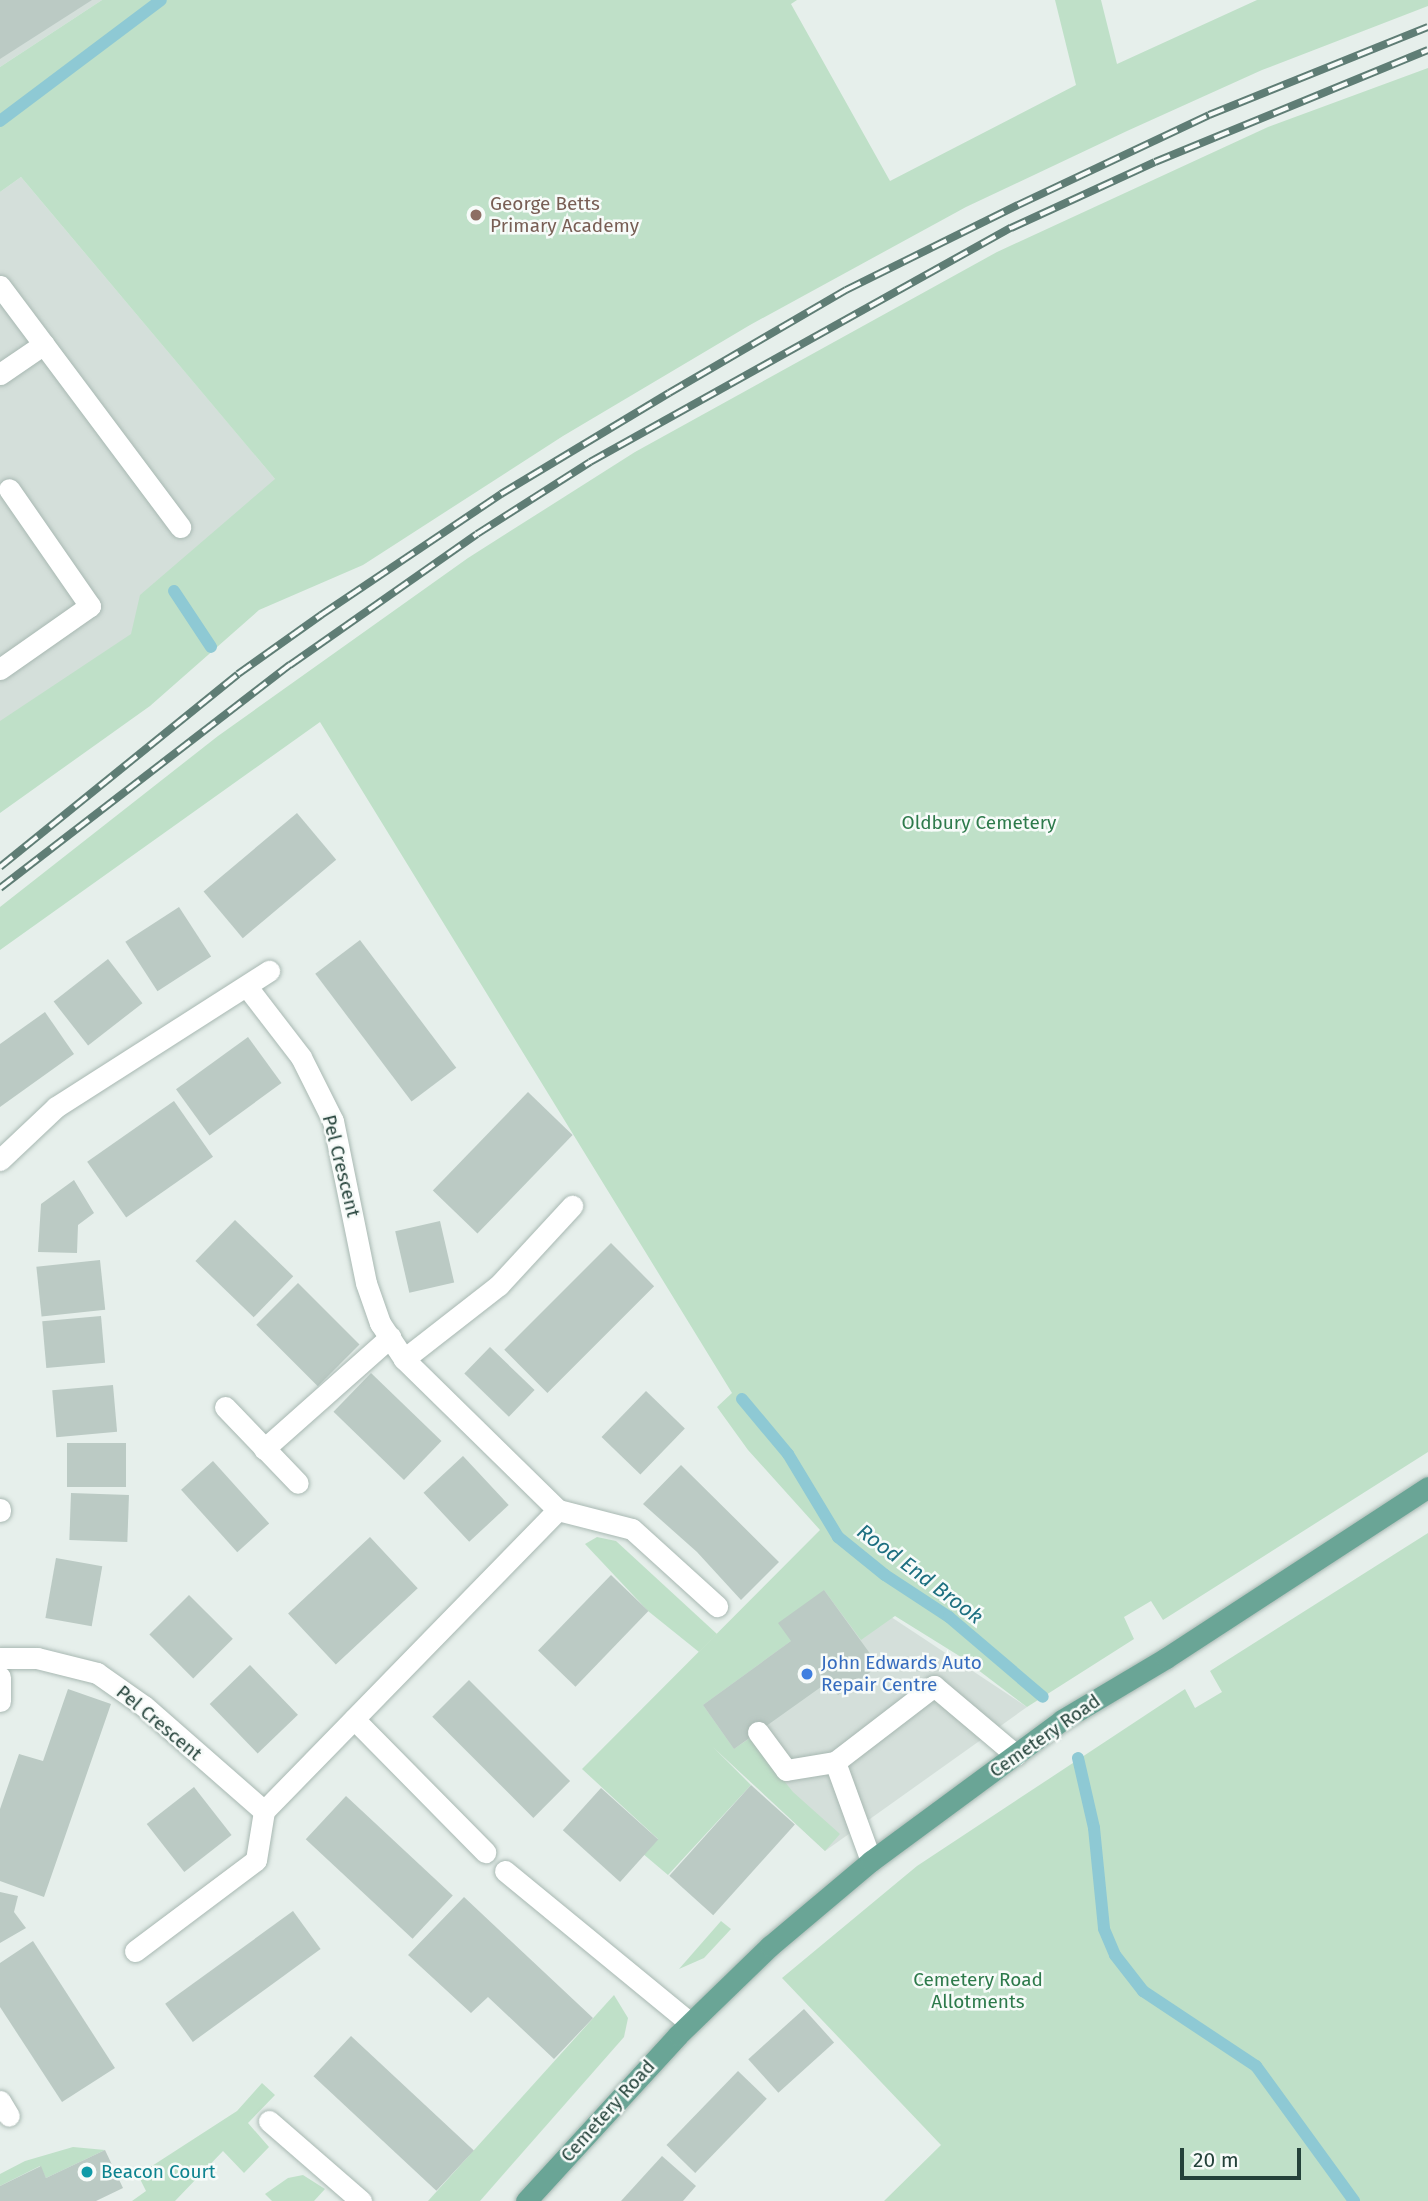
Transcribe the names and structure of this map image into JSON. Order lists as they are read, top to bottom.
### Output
{
  "streets": {
    "main road": ["Cemetery Road"],
    "street": ["Pel Crescent"]
  },
  "water": ["Rood End Brook"],
  "parks": ["Oldbury Cemetery", "Cemetery Road Allotments"],
  "places": ["George Betts Primary Academy", "John Edwards Auto Repair Centre", "Beacon Court"],
  "scale_bar": "20 m"
}
